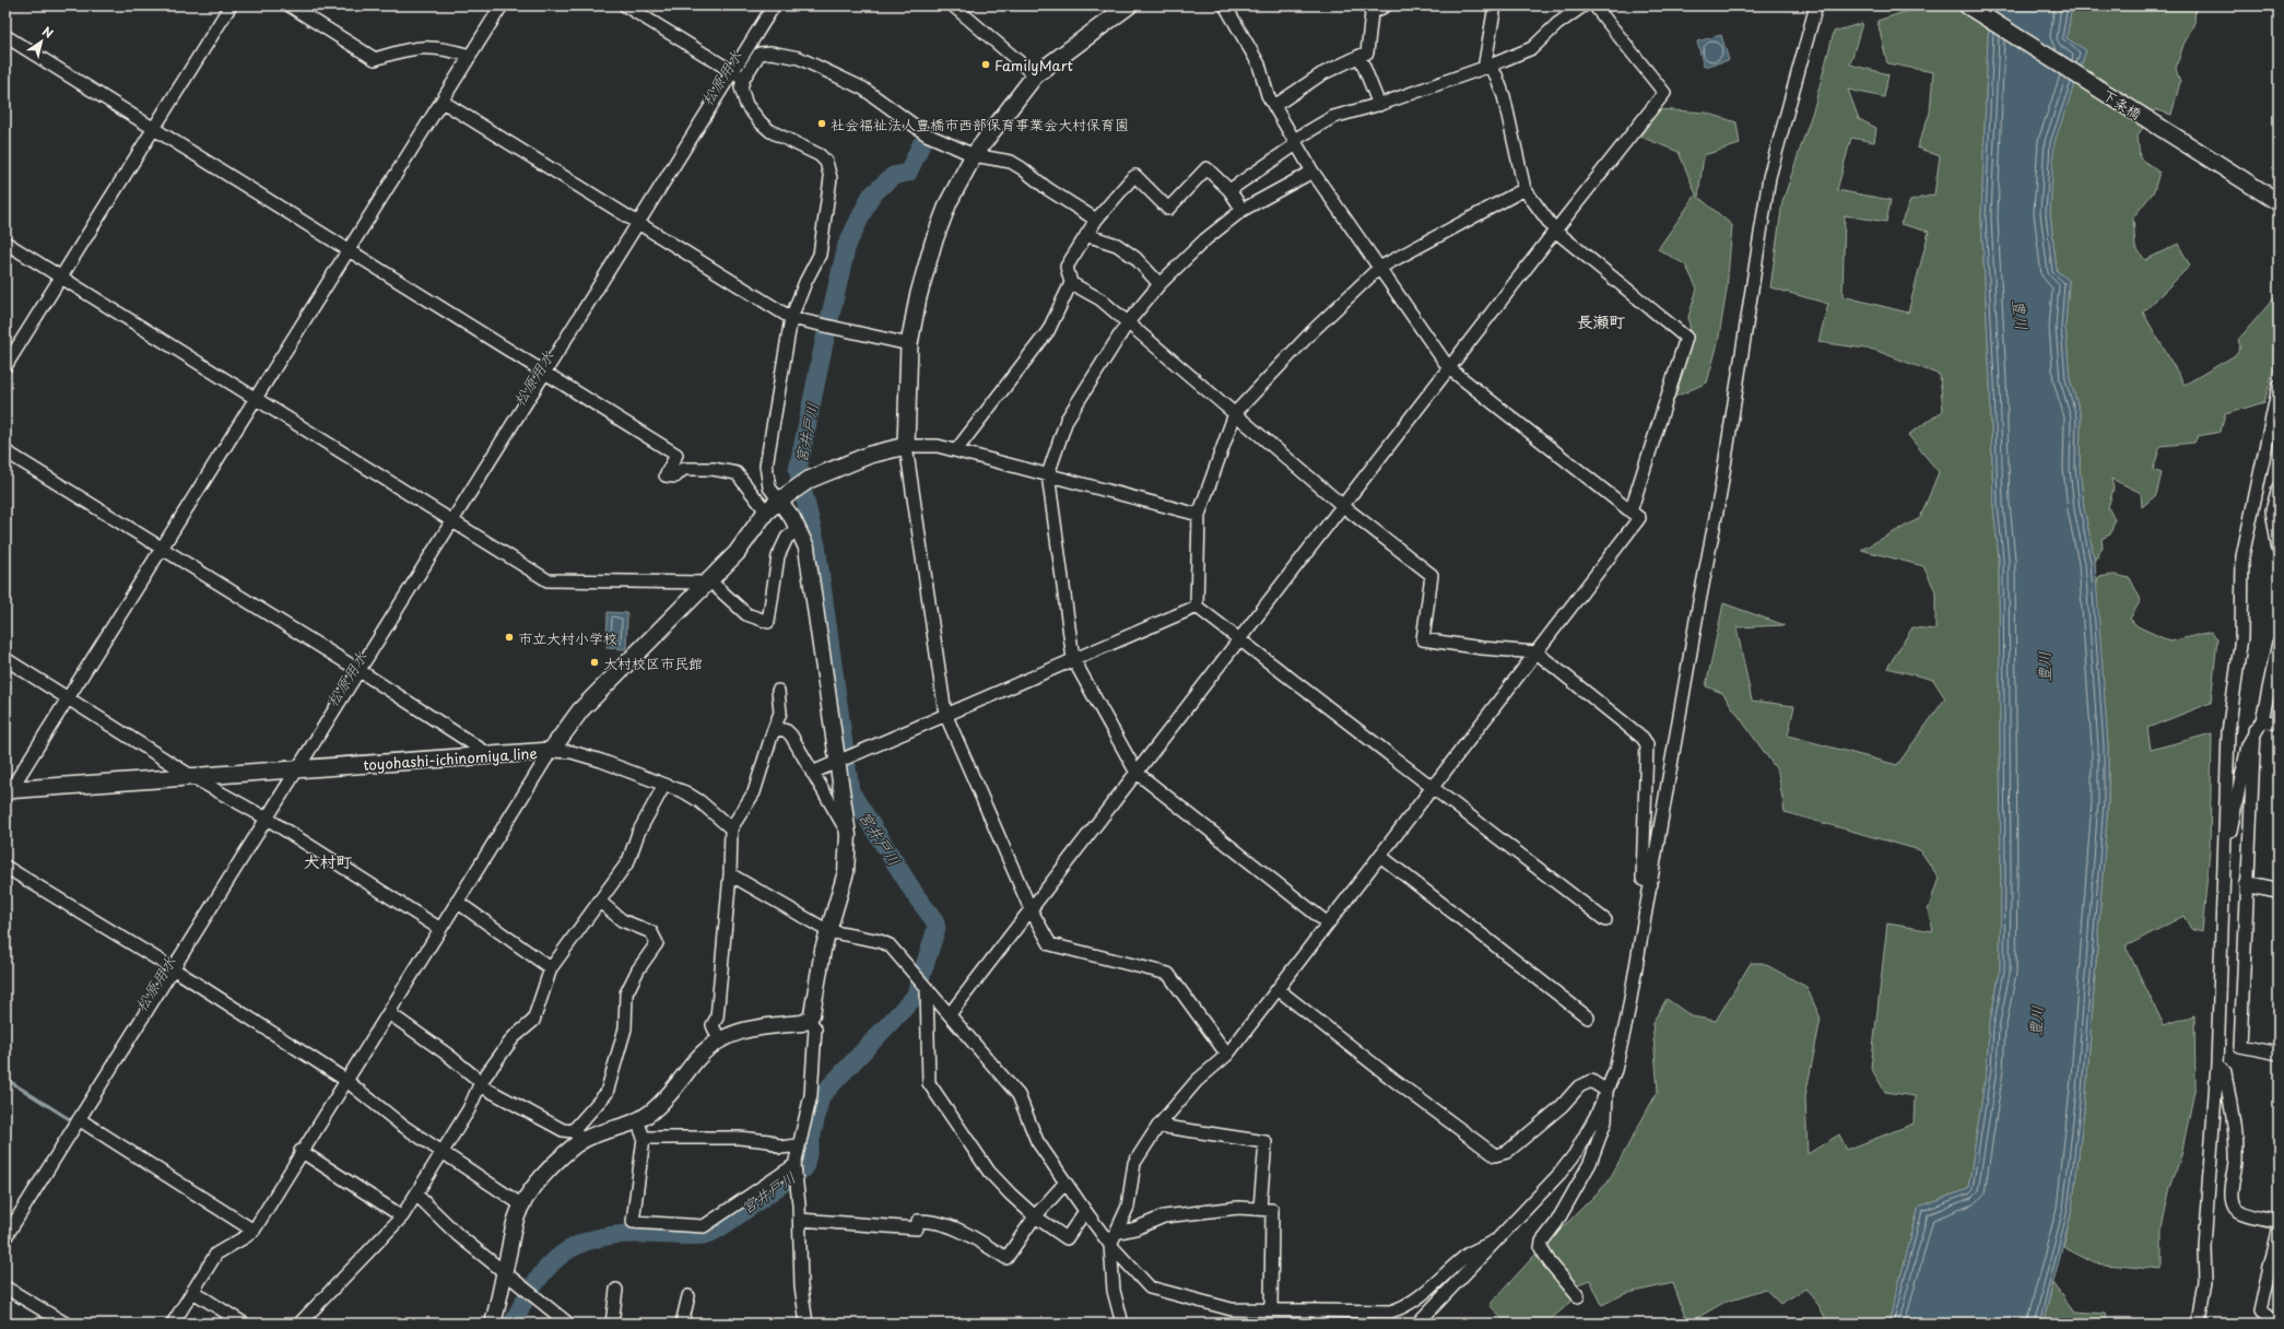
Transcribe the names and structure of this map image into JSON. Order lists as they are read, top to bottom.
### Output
{
  "streets": {
    "main road": ["下条橋", "toyohashi-ichinomiya line"]
  },
  "districts": ["長瀬町", "大村町"],
  "water": ["松原用水", "豊川", "宮井戸川"],
  "places": [
    "FamilyMart",
    "社会福祉法人豊橋市西部保育事業会大村保育園",
    "市立大村小学校",
    "大村校区市民館"
  ],
  "north": "top right"
}
